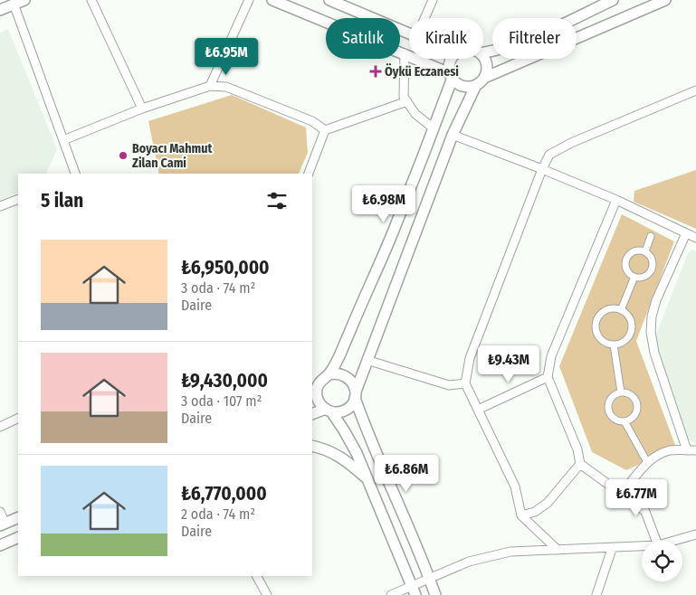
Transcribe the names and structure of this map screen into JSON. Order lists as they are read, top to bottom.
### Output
{
  "places": {
    "health": ["Öykü Eczanesi"],
    "other": ["Boyacı Mahmut Zilan Cami"]
  },
  "page": {
    "chip": ["Satılık", "Kiralık", "Filtreler"],
    "price": [
      "₺6.95M",
      "₺6.98M",
      "₺9.43M",
      "₺6.86M",
      "₺6.77M"
    ],
    "heading": "5 ilan",
    "list": [
      {
        "name": "₺6,950,000",
        "note": "3 oda · 74 m² · Daire"
      },
      {
        "name": "₺9,430,000",
        "note": "3 oda · 107 m² · Daire"
      },
      {
        "name": "₺6,770,000",
        "note": "2 oda · 74 m² · Daire"
      }
    ]
  }
}
